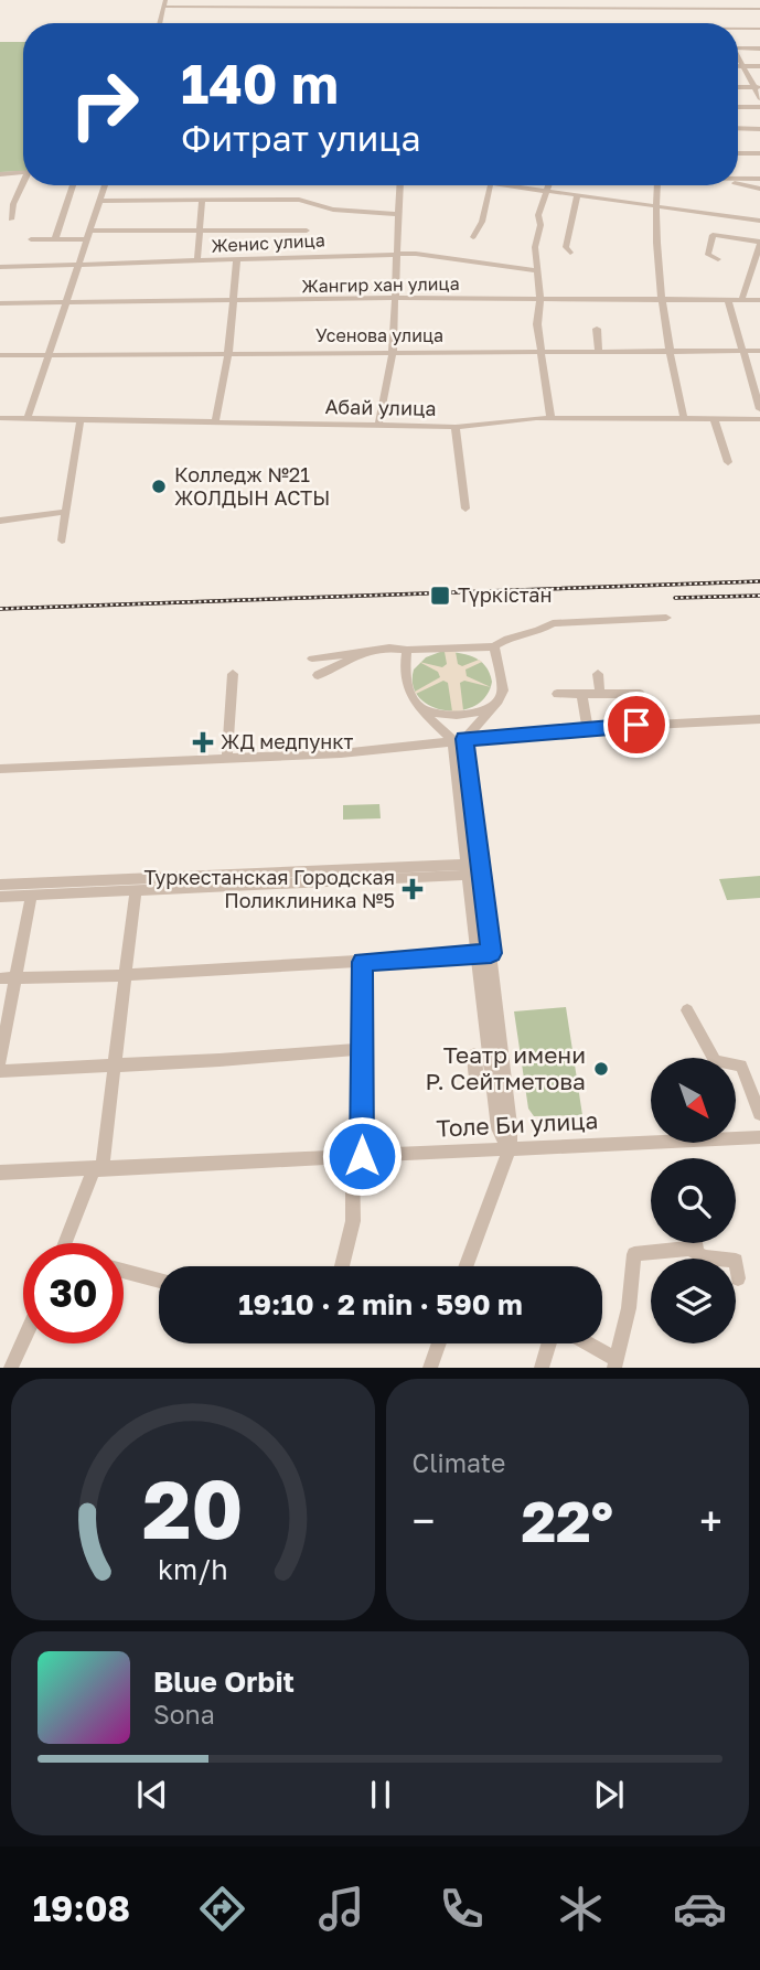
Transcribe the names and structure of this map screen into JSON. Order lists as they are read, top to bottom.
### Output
{
  "streets": {
    "street": [
      "Женис улица",
      "Жангир хан улица",
      "Усенова улица",
      "Абай улица",
      "Толе Би улица"
    ]
  },
  "places": {
    "other": ["Колледж №21 ЖОЛДЫН АСТЫ", "Театр имени Р. Сейтметова"],
    "transit": ["Түркістан"],
    "health": ["ЖД медпункт", "Туркестанская Городская Поликлиника №5"]
  },
  "north": "bottom right",
  "page": {
    "turn": ["140 m", "Фитрат улица"],
    "limit": "30",
    "trip": "19:10 · 2 min · 590 m",
    "tile": "Climate",
    "heat": ["−", "22°", "+"],
    "song": ["Blue Orbit", "Sona"],
    "tabs": "19:08",
    "gauge": ["20", "km/h"]
  }
}
